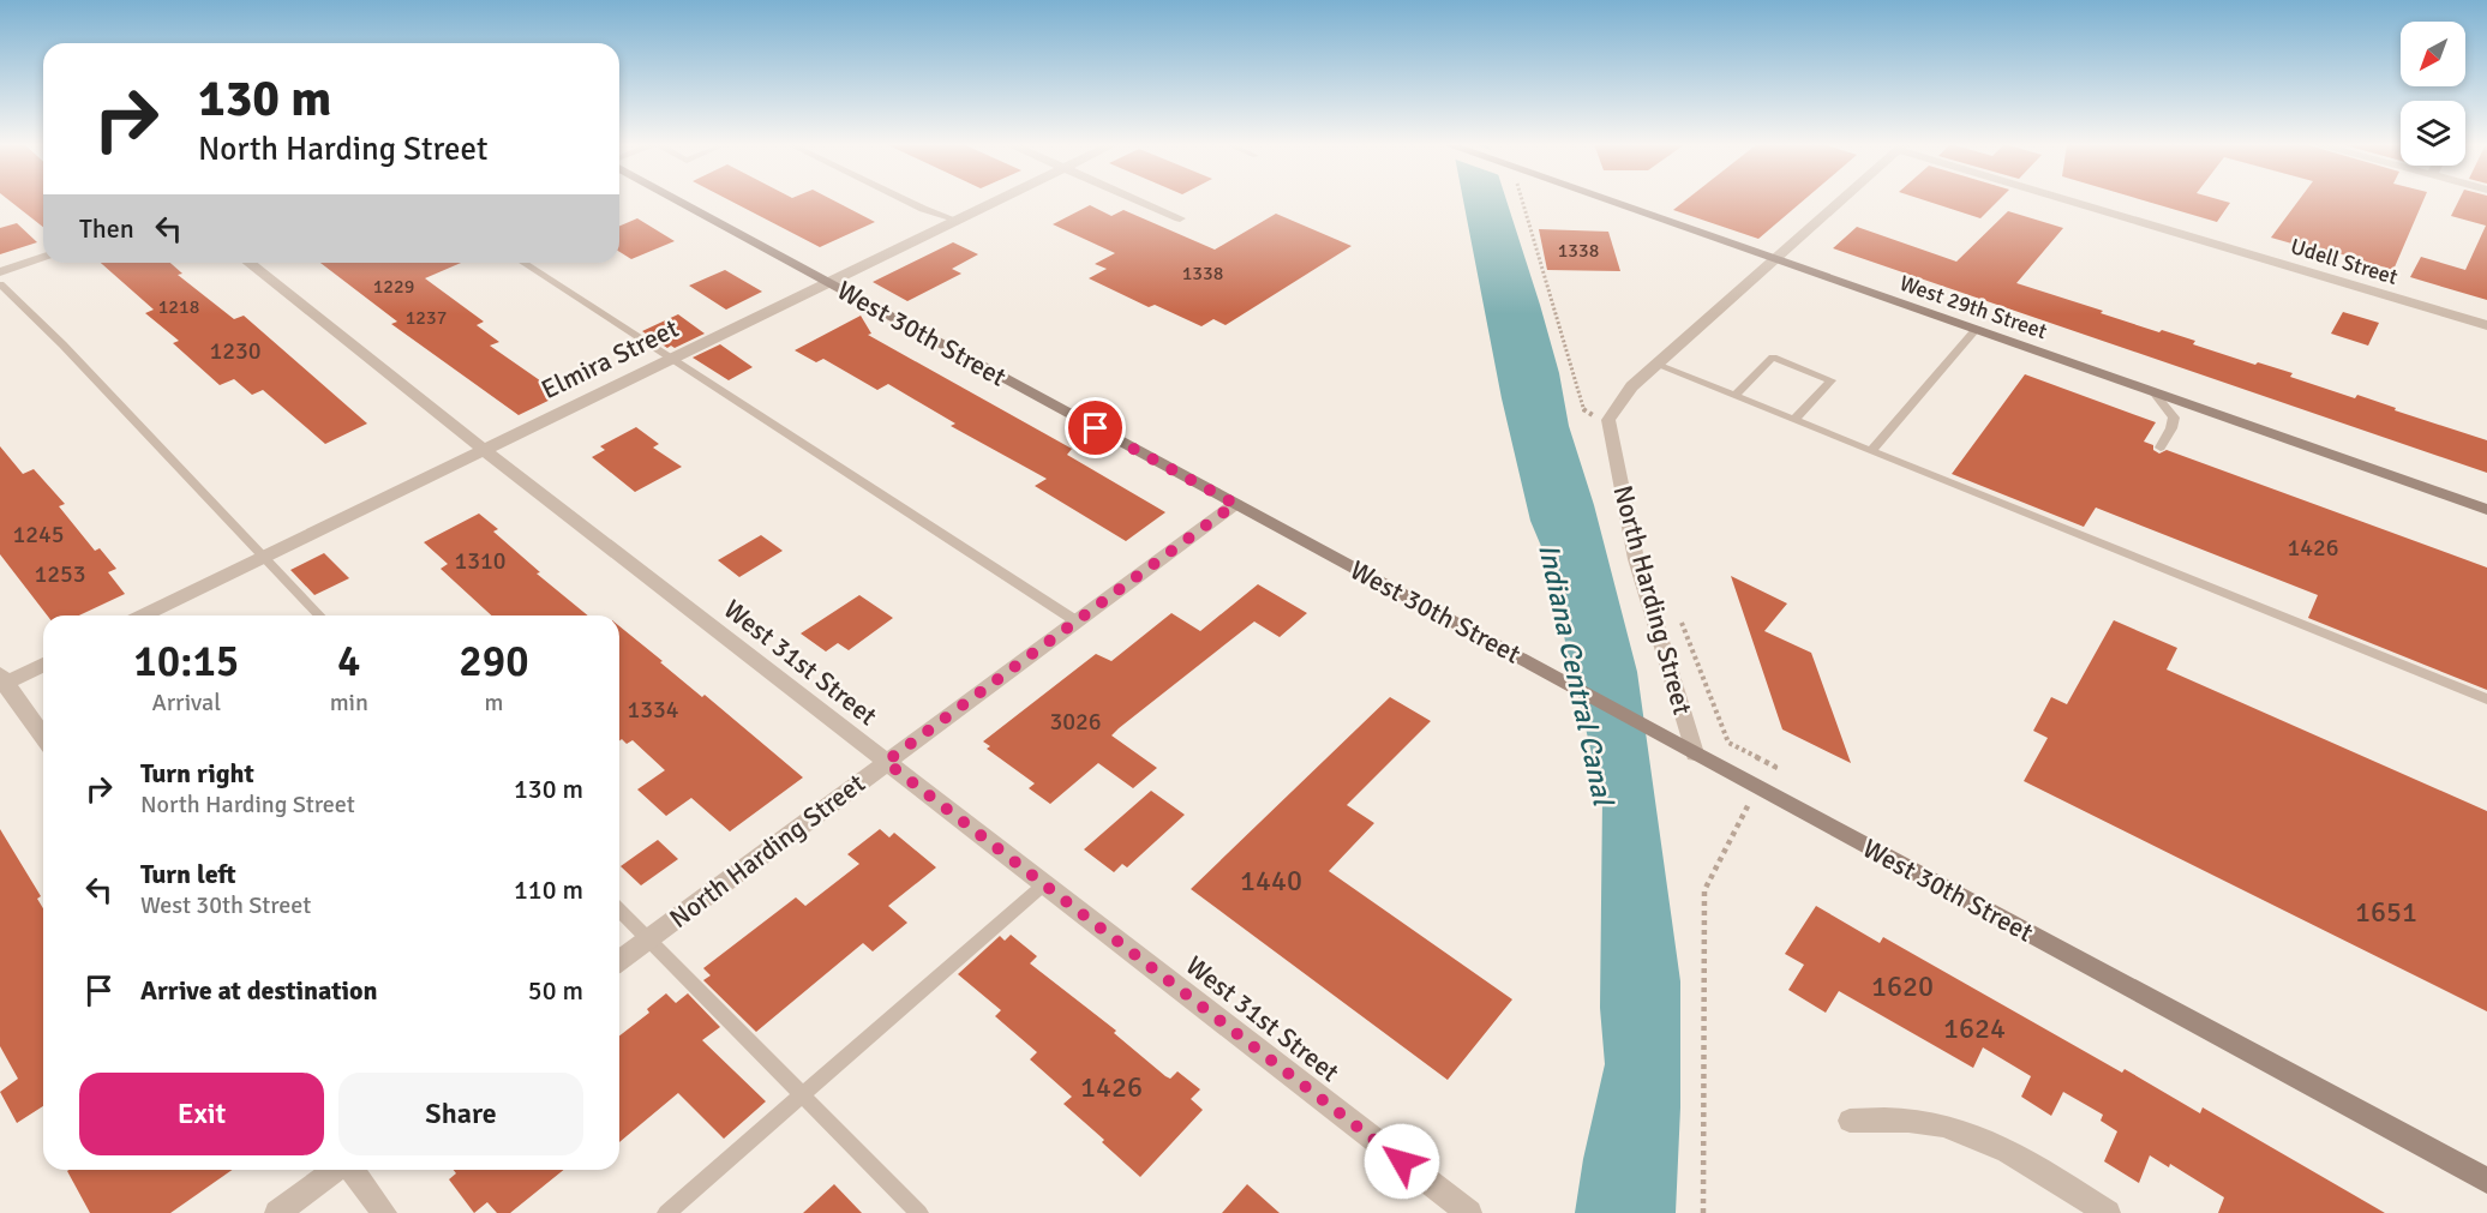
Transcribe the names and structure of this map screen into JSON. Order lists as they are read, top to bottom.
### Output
{
  "streets": {
    "main road": ["West 29th Street", "West 30th Street"],
    "street": [
      "Udell Street",
      "Elmira Street",
      "North Harding Street",
      "West 31st Street"
    ]
  },
  "crossings": [
    ["West 29th Street", "North Harding Street"],
    ["West 30th Street", "Elmira Street"],
    ["West 30th Street", "North Harding Street"],
    ["Elmira Street", "West 31st Street"],
    ["North Harding Street", "West 31st Street"]
  ],
  "water": ["Indiana Central Canal"],
  "house_numbers": [
    "1338",
    "1338",
    "1229",
    "1218",
    "1237",
    "1230",
    "1245",
    "1426",
    "1310",
    "1253",
    "1334",
    "3026",
    "1440",
    "1651",
    "1620",
    "1624",
    "1426"
  ],
  "north": "bottom left",
  "page": {
    "turn": ["130 m", "North Harding Street"],
    "then": "Then",
    "eta": [
      "10:15",
      "Arrival",
      "4",
      "min",
      "290",
      "m"
    ],
    "list": [
      {
        "name": "Turn right",
        "note": "North Harding Street",
        "value": "130 m"
      },
      {
        "name": "Turn left",
        "note": "West 30th Street",
        "value": "110 m"
      },
      {
        "name": "Arrive at destination",
        "value": "50 m"
      }
    ],
    "buttons": ["Exit", "Share"]
  }
}
